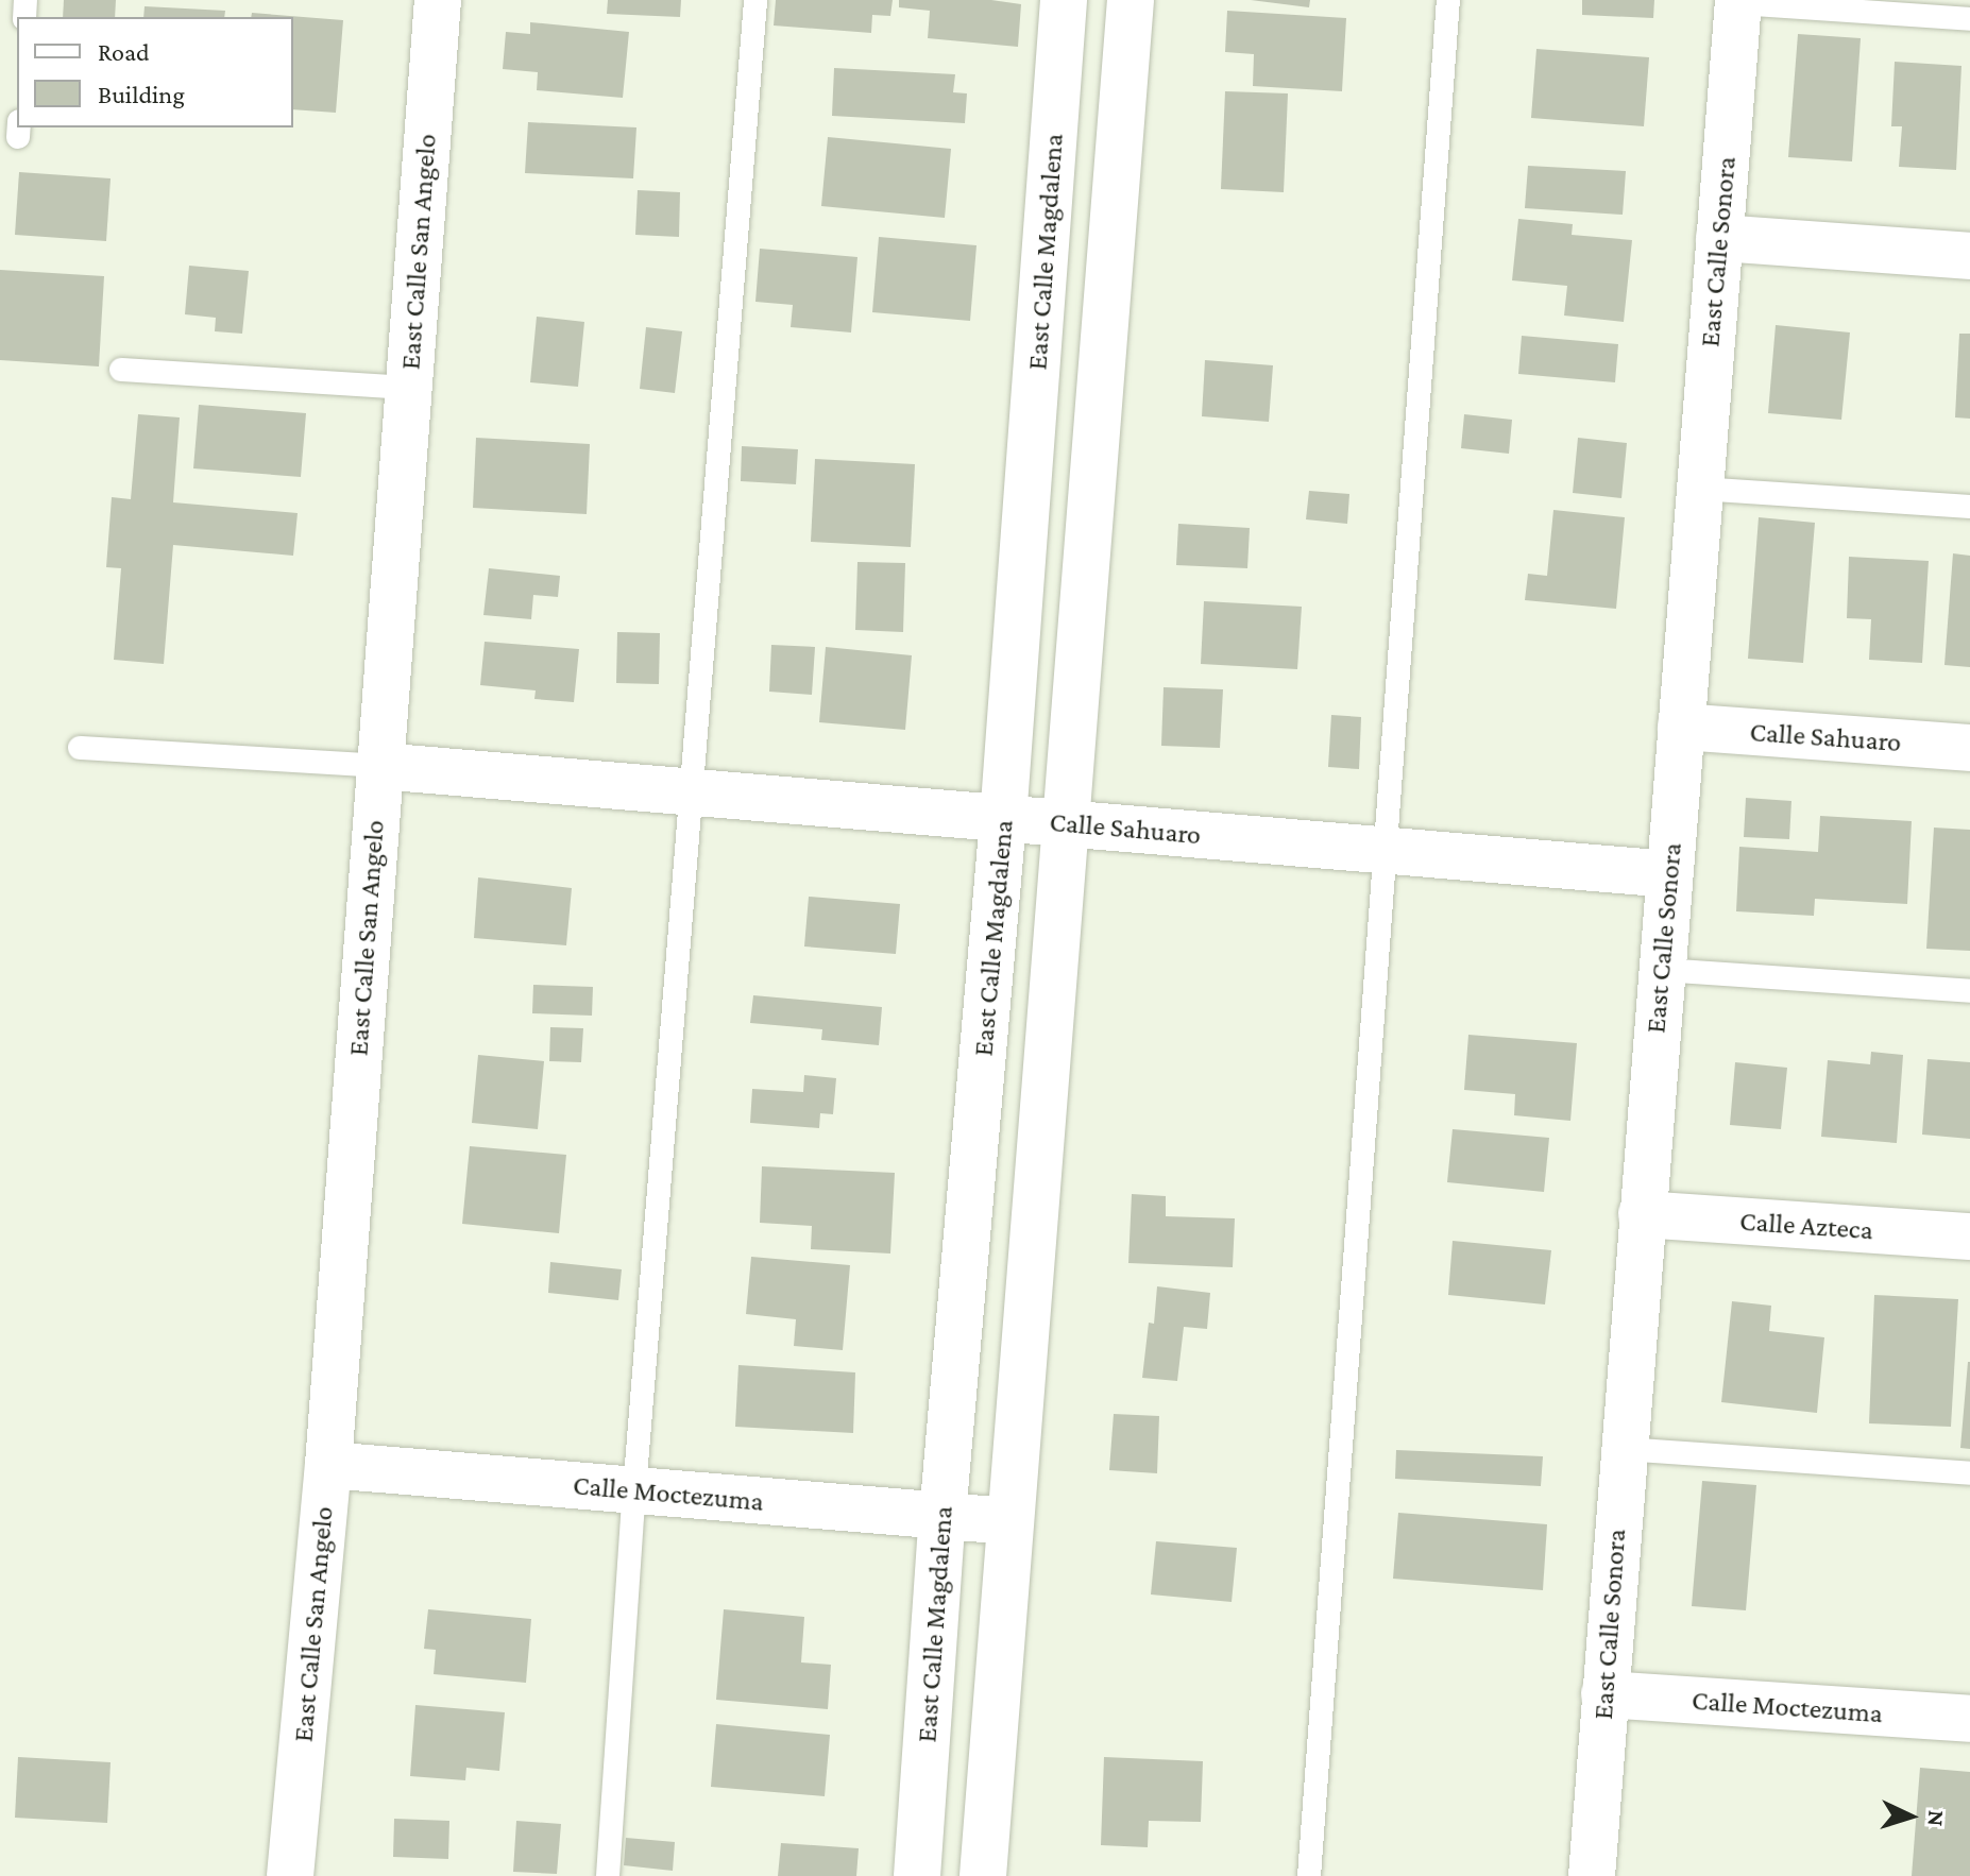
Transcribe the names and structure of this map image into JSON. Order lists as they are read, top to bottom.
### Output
{
  "streets": {
    "street": [
      "East Calle San Angelo",
      "East Calle Magdalena",
      "East Calle Sonora",
      "Calle Sahuaro",
      "Calle Azteca",
      "Calle Moctezuma"
    ]
  },
  "crossings": [
    ["East Calle San Angelo", "Calle Sahuaro"],
    ["East Calle San Angelo", "Calle Moctezuma"],
    ["East Calle Magdalena", "Calle Sahuaro"],
    ["East Calle Magdalena", "Calle Moctezuma"],
    ["East Calle Sonora", "Calle Sahuaro"],
    ["East Calle Sonora", "Calle Azteca"],
    ["East Calle Sonora", "Calle Moctezuma"]
  ],
  "legend": ["Road", "Building"],
  "north": "right"
}
